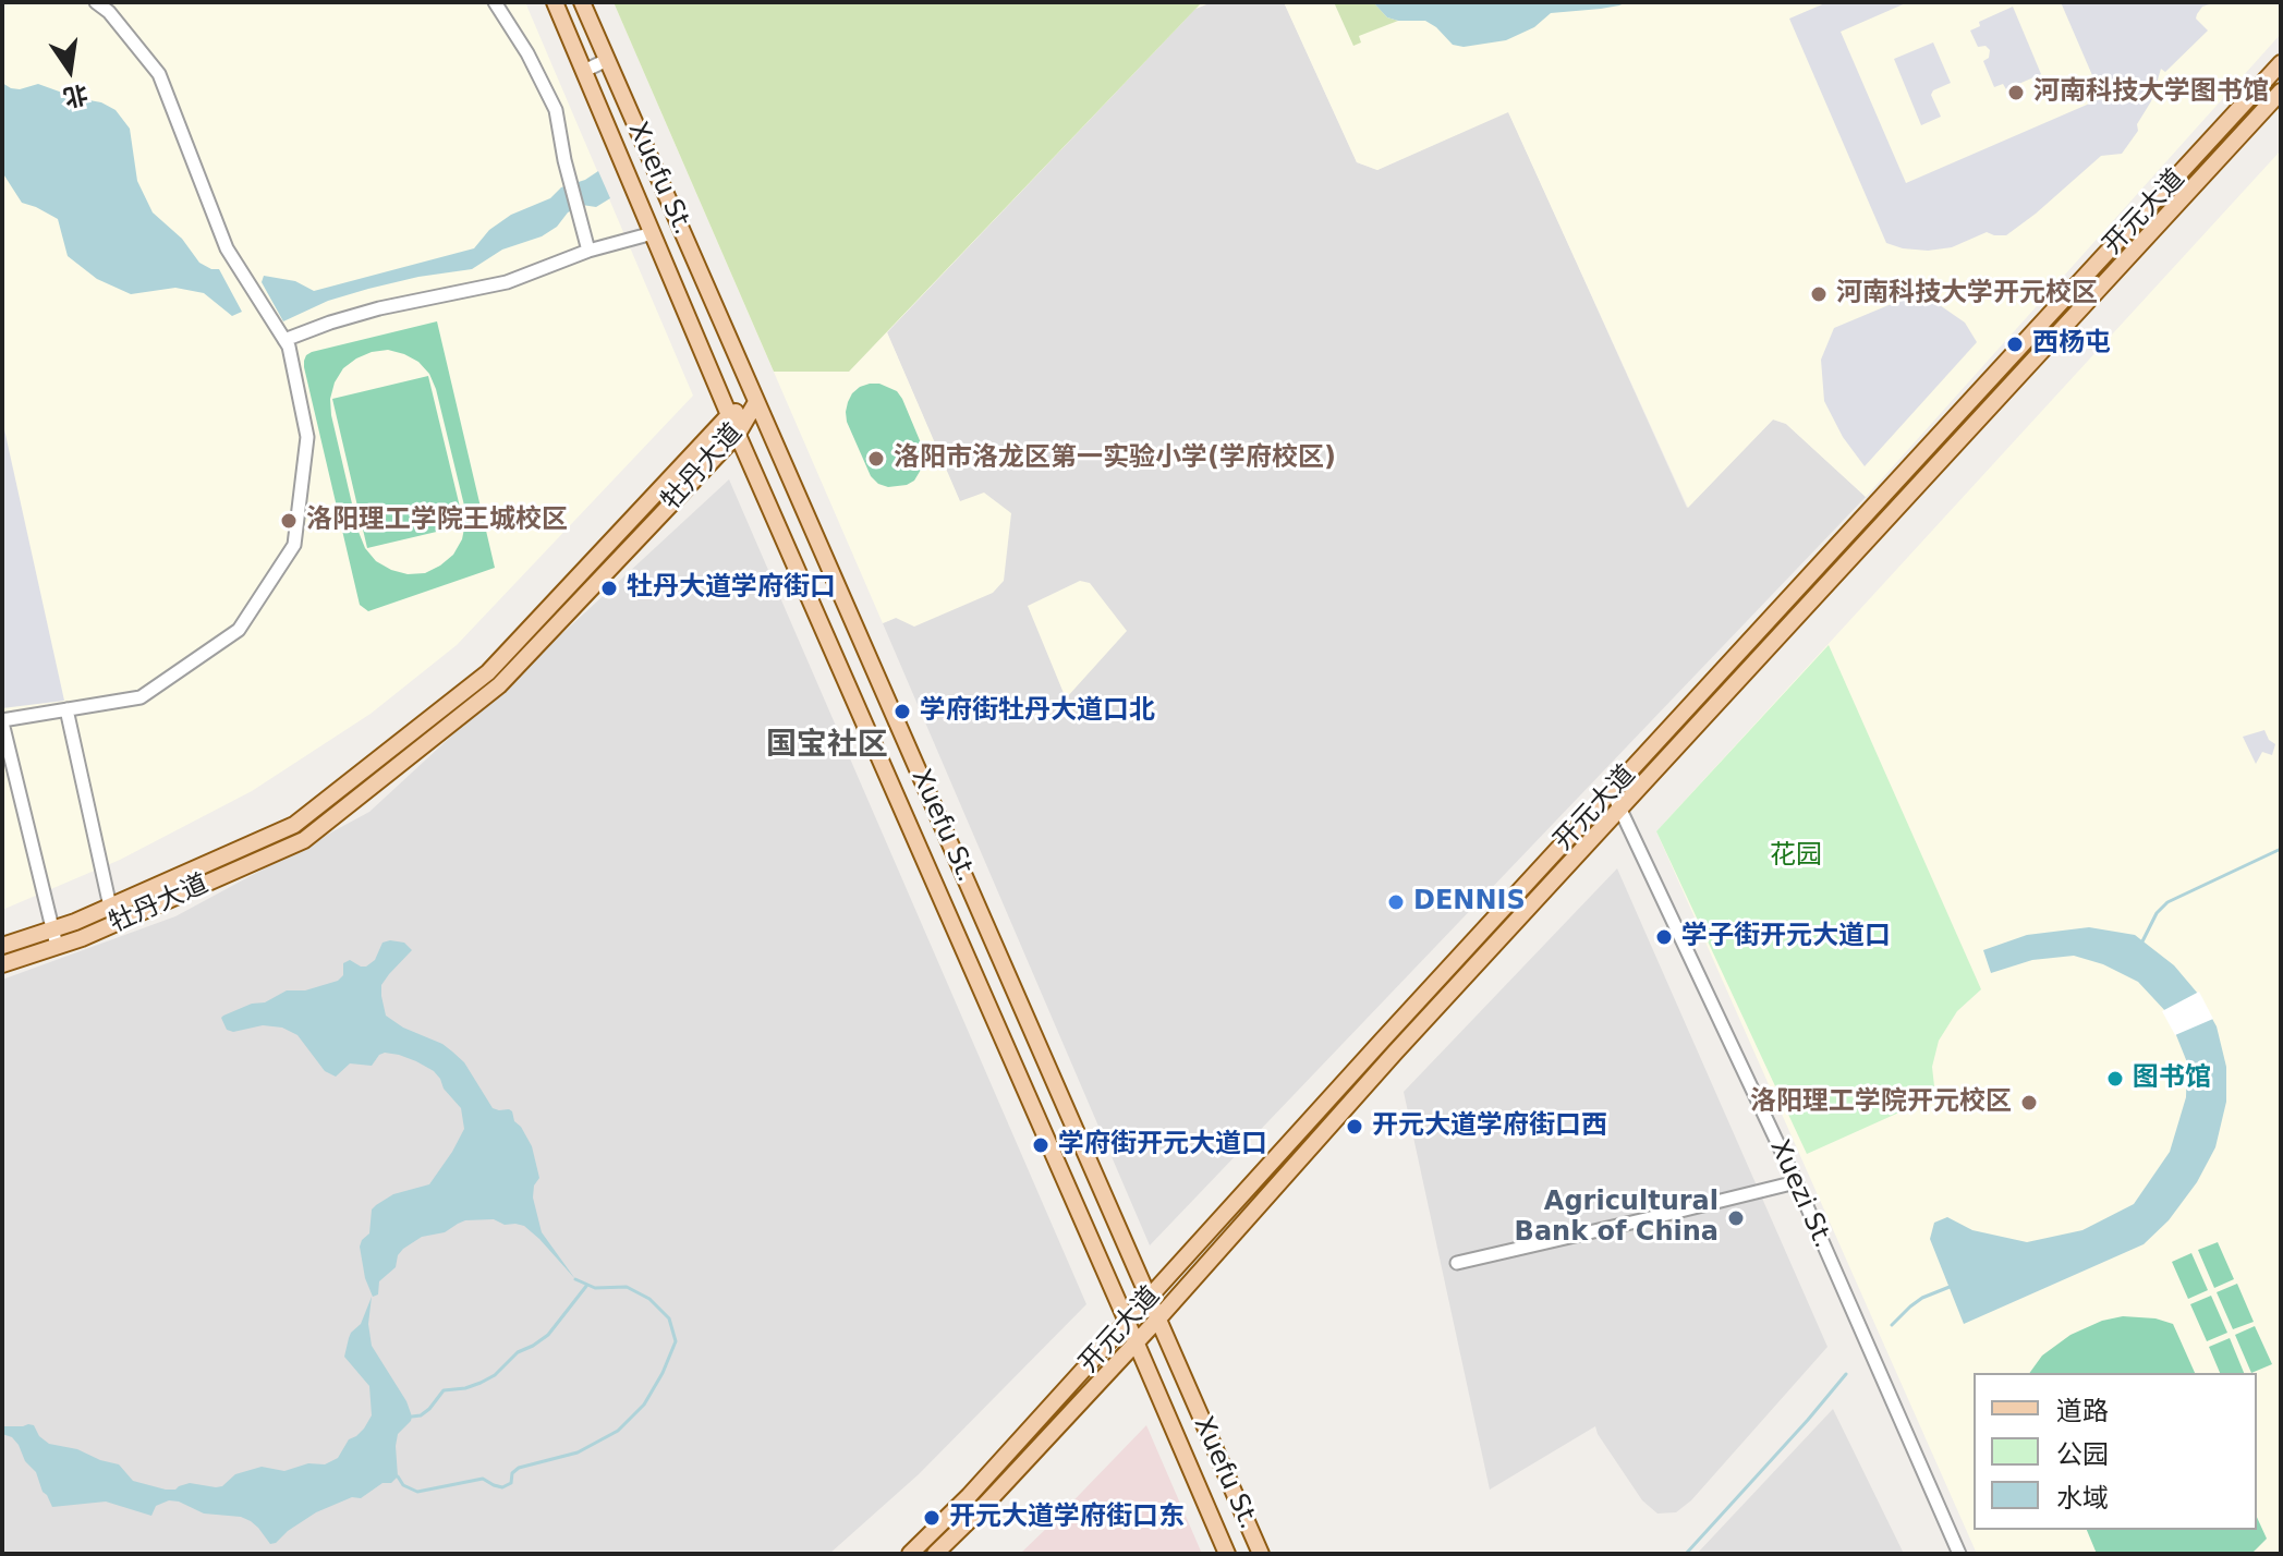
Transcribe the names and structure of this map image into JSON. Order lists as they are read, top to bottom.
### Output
{
  "streets": {
    "main road": ["Xuefu St.", "开元大道", "牡丹大道"],
    "street": ["Xuezi St."]
  },
  "crossings": [
    ["Xuefu St.", "开元大道"],
    ["Xuefu St.", "牡丹大道"],
    ["开元大道", "Xuezi St."]
  ],
  "districts": ["国宝社区"],
  "parks": ["花园"],
  "places": [
    "河南科技大学图书馆",
    "河南科技大学开元校区",
    "西杨屯",
    "洛阳市洛龙区第一实验小学(学府校区)",
    "洛阳理工学院王城校区",
    "牡丹大道学府街口",
    "学府街牡丹大道口北",
    "DENNIS",
    "学子街开元大道口",
    "图书馆",
    "洛阳理工学院开元校区",
    "开元大道学府街口西",
    "学府街开元大道口",
    "Agricultural Bank of China",
    "开元大道学府街口东"
  ],
  "legend": ["道路", "公园", "水域"],
  "north": "bottom"
}
